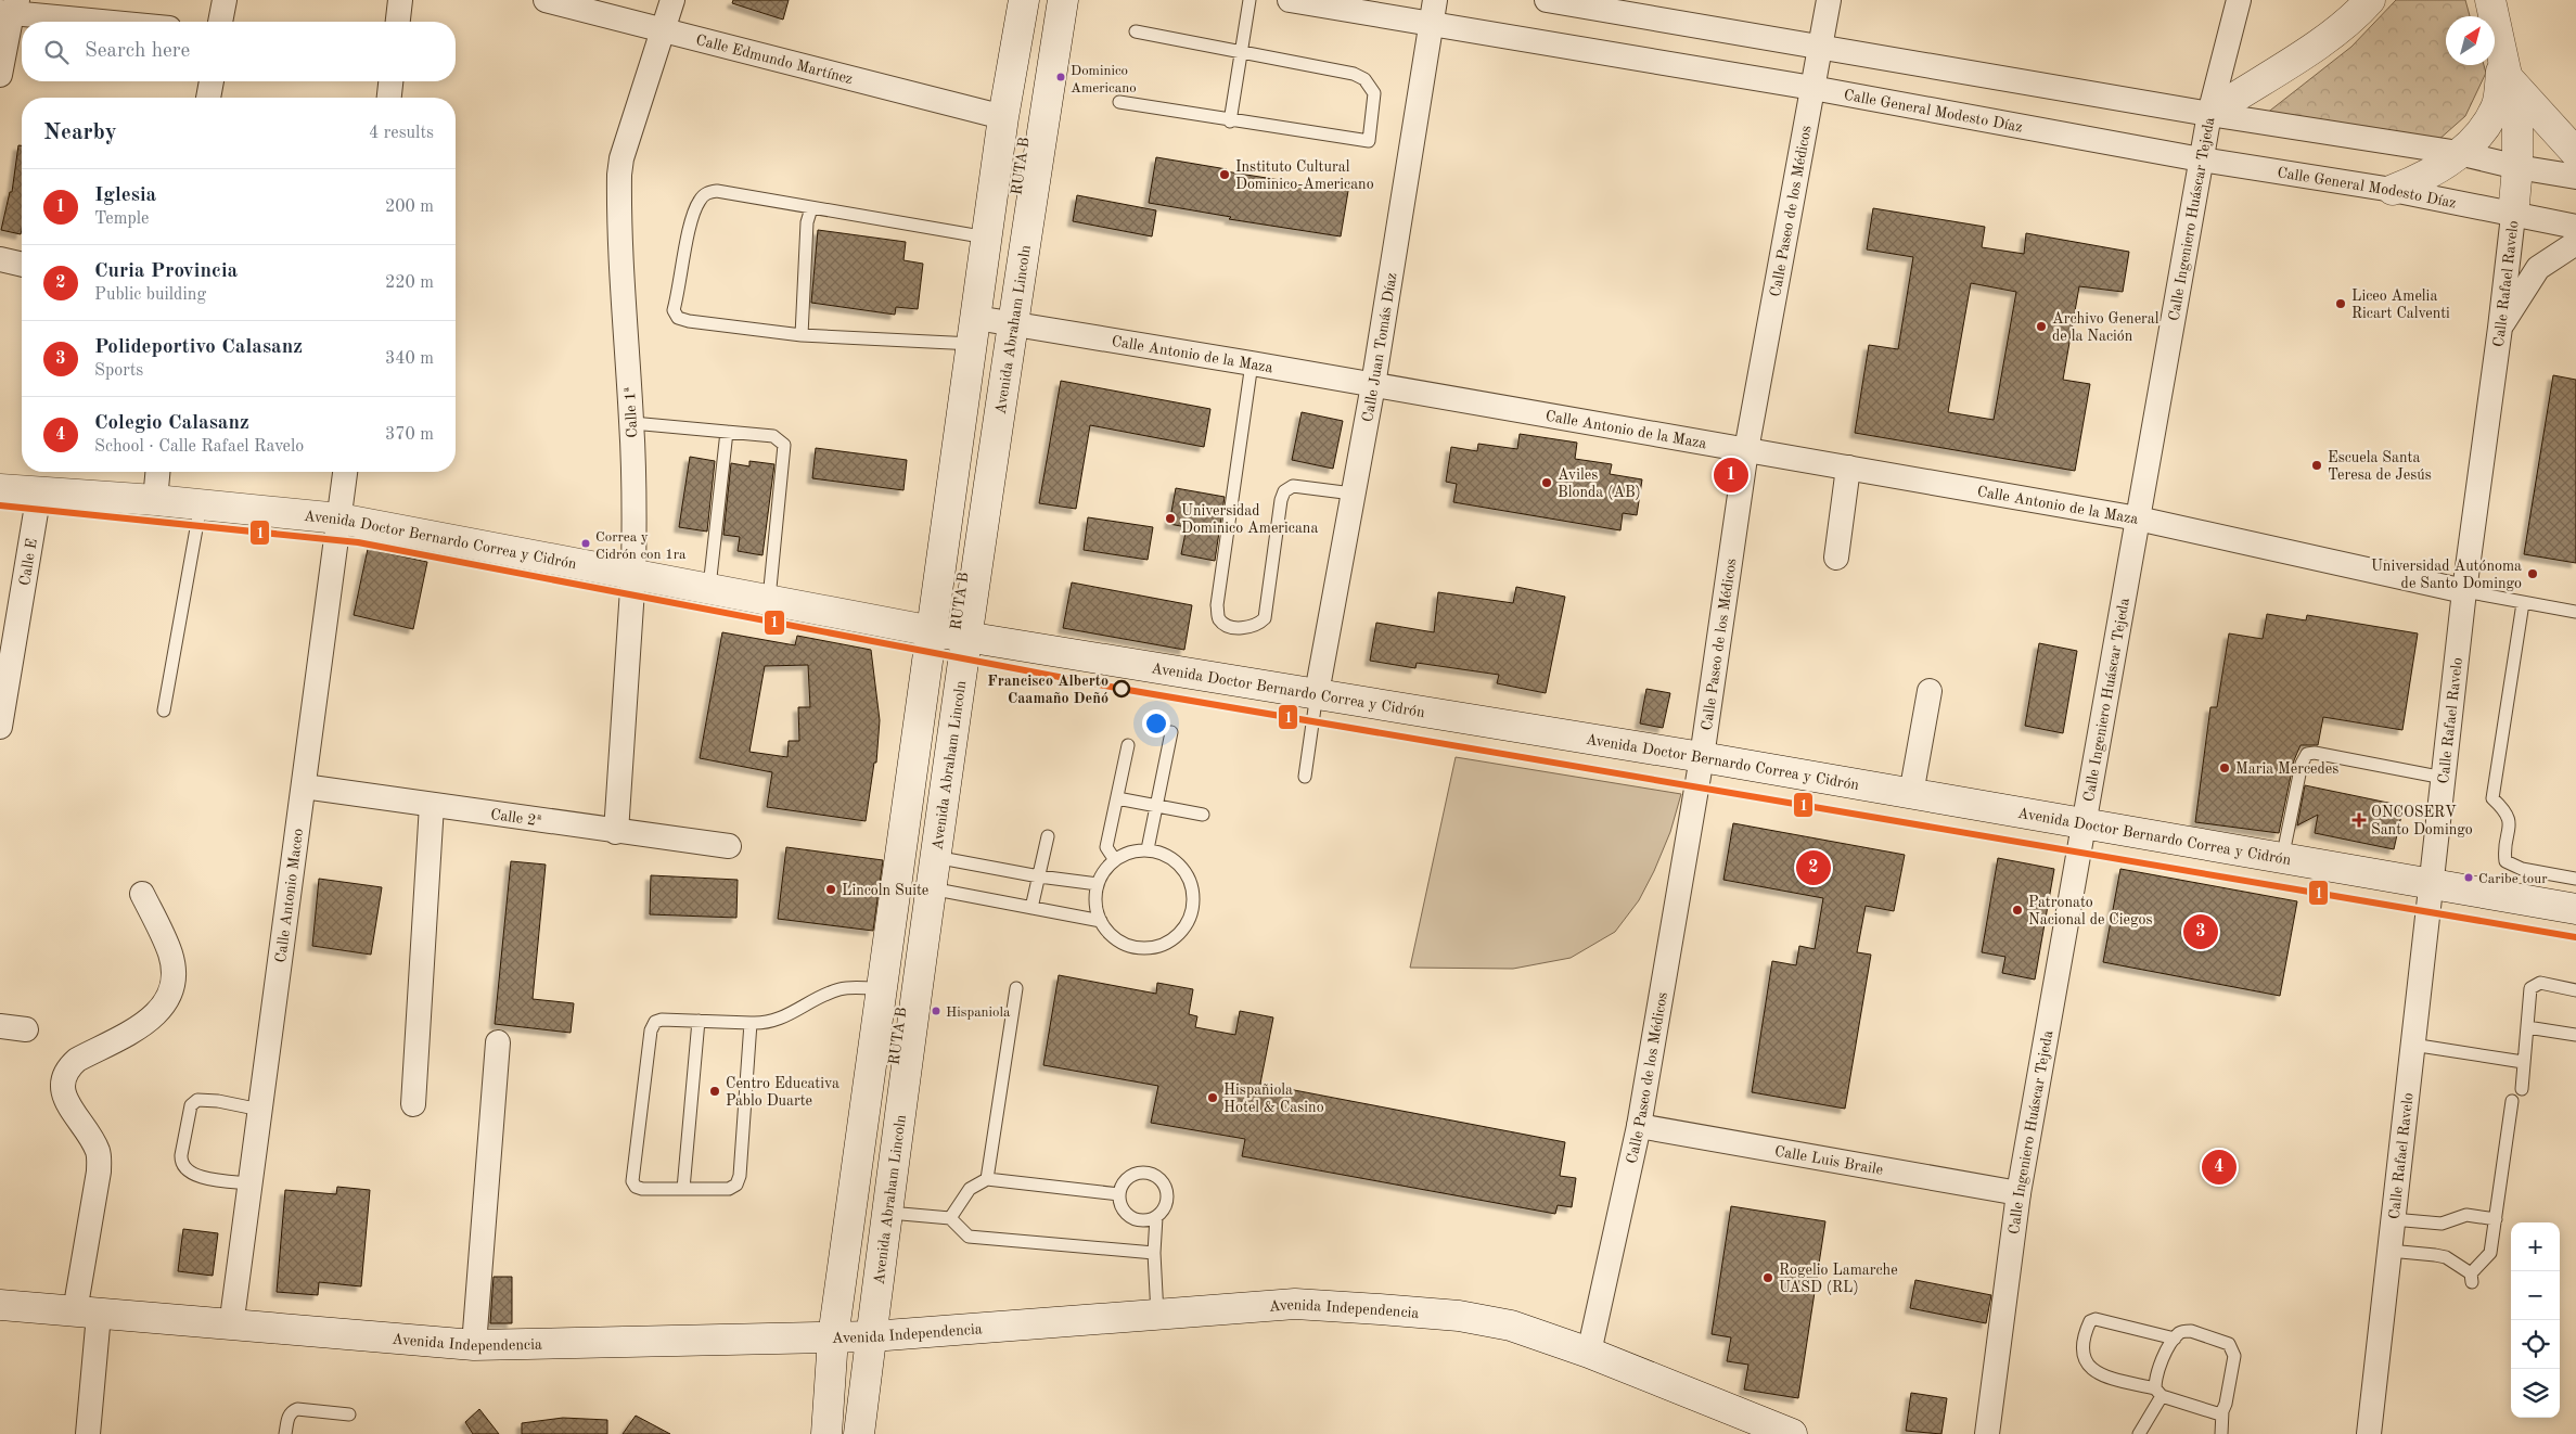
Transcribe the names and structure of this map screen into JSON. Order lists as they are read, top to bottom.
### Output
{
  "streets": {
    "main road": [
      "Calle Rafael Ravelo",
      "Avenida Abraham Lincoln",
      "Avenida Doctor Bernardo Correa y Cidrón",
      "Avenida Independencia"
    ],
    "street": [
      "Calle Edmundo Martínez",
      "Calle General Modesto Díaz",
      "Calle Paseo de los Médicos",
      "Calle Ingeniero Huáscar Tejeda",
      "Calle Juan Tomás Díaz",
      "Calle Antonio de la Maza",
      "Calle 1ª",
      "Calle E",
      "Calle 2ª",
      "Calle Antonio Maceo",
      "Calle Luis Braile"
    ],
    "lane": ["RUTA B"]
  },
  "crossings": [
    ["Calle Edmundo Martínez", "Calle 1ª"],
    ["Calle General Modesto Díaz", "Calle Paseo de los Médicos"],
    ["Calle General Modesto Díaz", "Calle Ingeniero Huáscar Tejeda"],
    ["Calle General Modesto Díaz", "Calle Rafael Ravelo"],
    ["Calle General Modesto Díaz", "Calle Juan Tomás Díaz"],
    ["RUTA B", "Avenida Abraham Lincoln"],
    ["RUTA B", "Avenida Independencia"],
    ["Calle Paseo de los Médicos", "Calle Antonio de la Maza"],
    ["Calle Paseo de los Médicos", "Avenida Doctor Bernardo Correa y Cidrón"],
    ["Calle Paseo de los Médicos", "Calle Luis Braile"],
    ["Calle Paseo de los Médicos", "Avenida Independencia"],
    ["Calle Ingeniero Huáscar Tejeda", "Calle Antonio de la Maza"],
    ["Calle Ingeniero Huáscar Tejeda", "Avenida Doctor Bernardo Correa y Cidrón"],
    ["Calle Ingeniero Huáscar Tejeda", "Calle Luis Braile"],
    ["Calle Rafael Ravelo", "Calle Antonio de la Maza"],
    ["Calle Rafael Ravelo", "Avenida Doctor Bernardo Correa y Cidrón"],
    ["Avenida Abraham Lincoln", "Calle Antonio de la Maza"],
    ["Avenida Abraham Lincoln", "Avenida Doctor Bernardo Correa y Cidrón"],
    ["Calle Juan Tomás Díaz", "Calle Antonio de la Maza"],
    ["Calle Juan Tomás Díaz", "Avenida Doctor Bernardo Correa y Cidrón"],
    ["Calle 1ª", "Avenida Doctor Bernardo Correa y Cidrón"],
    ["Calle 1ª", "Calle 2ª"],
    ["Avenida Doctor Bernardo Correa y Cidrón", "Calle E"],
    ["Avenida Doctor Bernardo Correa y Cidrón", "Calle Antonio Maceo"],
    ["Calle 2ª", "Calle Antonio Maceo"],
    ["Calle Antonio Maceo", "Avenida Independencia"]
  ],
  "places": {
    "other": [
      "Dominico Americano",
      "Instituto Cultural Dominico-Americano",
      "Liceo Amelia Ricart Calventi",
      "Archivo General de la Nación",
      "Escuela Santa Teresa de Jesús",
      "Aviles Blonda (AB)",
      "Universidad Dominico Americana",
      "Correa y Cidrón con 1ra",
      "Universidad Autónoma de Santo Domingo",
      "Francisco Alberto Caamaño Deñó",
      "Maria Mercedes",
      "Caribe tour",
      "Lincoln Suite",
      "Patronato Nacional de Ciegos",
      "Hispaniola",
      "Centro Educativa Pablo Duarte",
      "Hispañiola Hotel & Casino",
      "Rogelio Lamarche UASD (RL)"
    ],
    "health": ["ONCOSERV Santo Domingo"]
  },
  "lines": ["transit line 1"],
  "north": "top right",
  "page": {
    "search": "Search here",
    "heading": ["Nearby", "4 results"],
    "list": [
      {
        "mark": "1",
        "name": "Iglesia",
        "note": "Temple",
        "value": "200 m"
      },
      {
        "mark": "2",
        "name": "Curia Provincia",
        "note": "Public building",
        "value": "220 m"
      },
      {
        "mark": "3",
        "name": "Polideportivo Calasanz",
        "note": "Sports",
        "value": "340 m"
      },
      {
        "mark": "4",
        "name": "Colegio Calasanz",
        "note": "School · Calle Rafael Ravelo",
        "value": "370 m"
      }
    ],
    "pins": [
      "1",
      "2",
      "3",
      "4"
    ],
    "map_buttons": ["+", "−"]
  }
}
